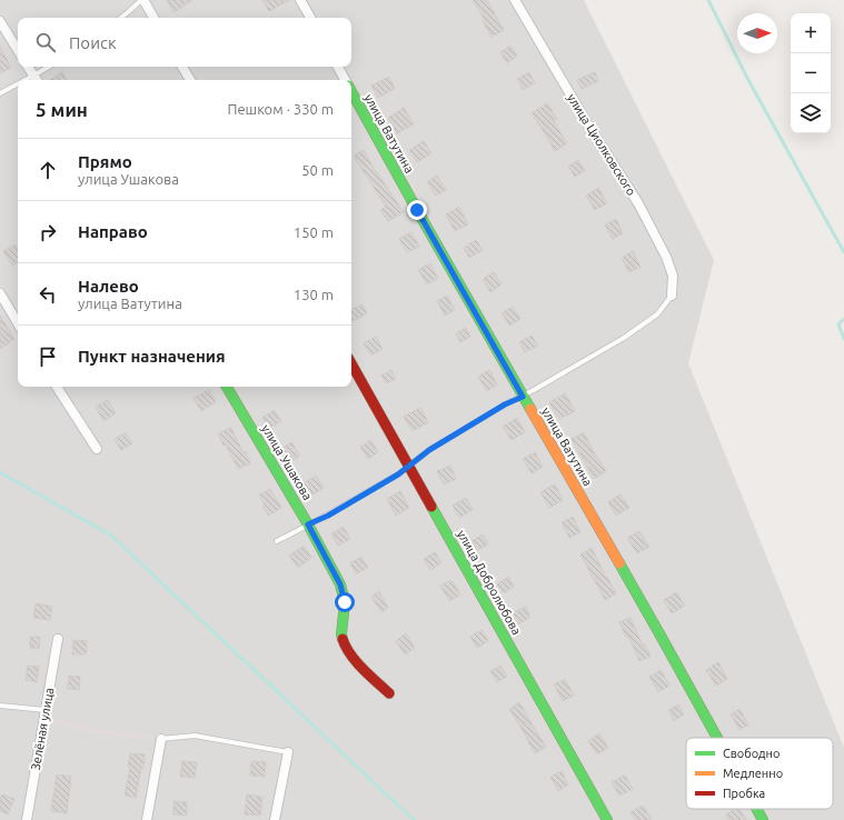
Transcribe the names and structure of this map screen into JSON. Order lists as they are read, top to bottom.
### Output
{
  "streets": {
    "street": [
      "улица Ватутина",
      "улица Циолковского",
      "улица Ушакова",
      "улица Добролюбова",
      "Зелёная улица"
    ]
  },
  "legend": ["Свободно", "Медленно", "Пробка"],
  "north": "right",
  "page": {
    "map_buttons": ["+", "−"],
    "search": "Поиск",
    "heading": ["5 мин", "Пешком · 330 m"],
    "list": [
      ["Прямо", "улица Ушакова", "50 m"],
      ["Направо", "150 m"],
      ["Налево", "улица Ватутина", "130 m"],
      "Пункт назначения"
    ]
  }
}
